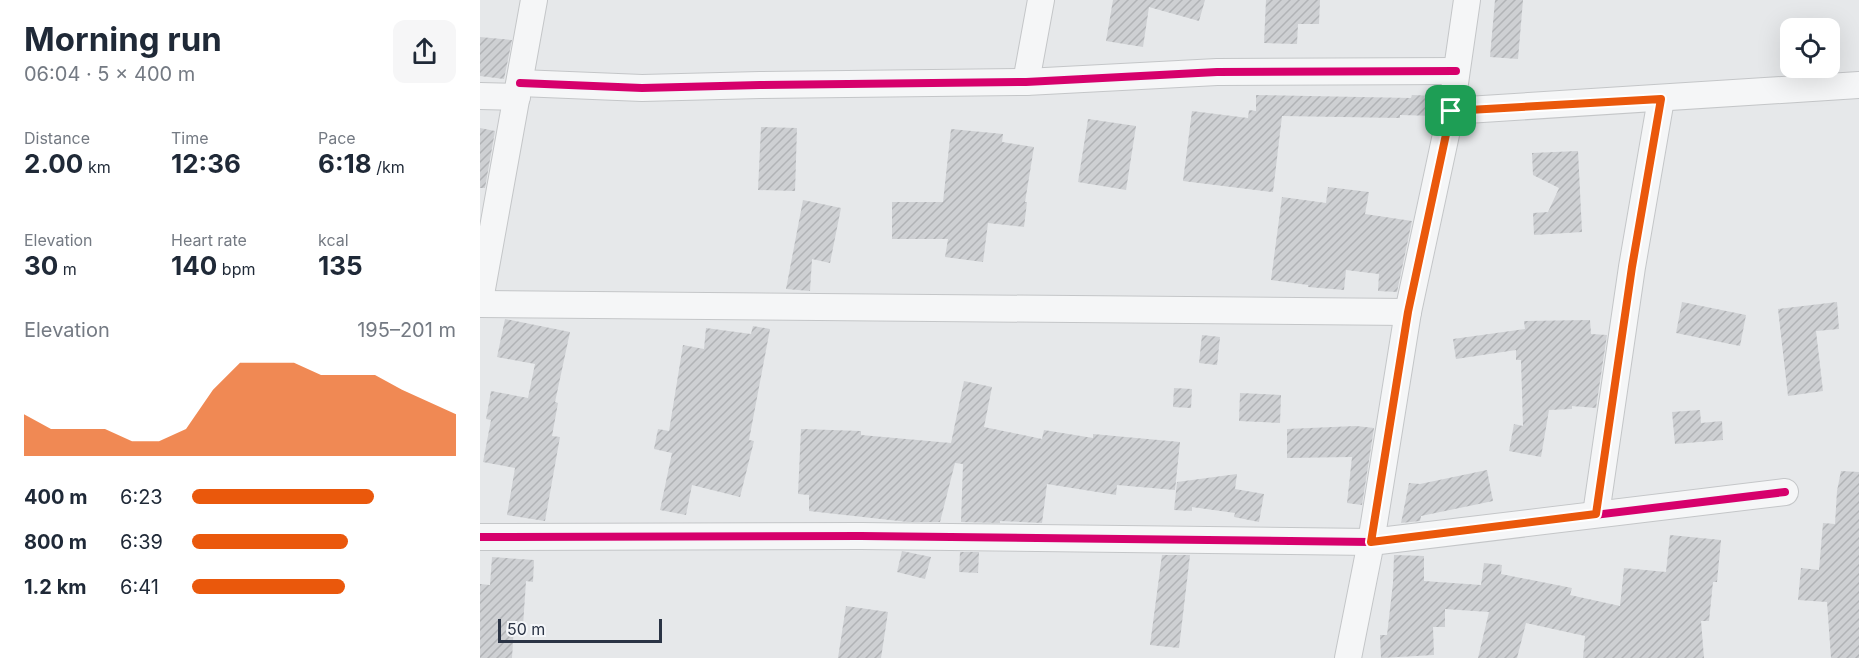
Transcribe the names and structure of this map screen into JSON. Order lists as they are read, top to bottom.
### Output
{
  "scale_bar": "50 m",
  "page": {
    "heading": ["Morning run", "06:04 · 5 × 400 m"],
    "stats": [
      ["Distance", "2.00 km"],
      ["Time", "12:36"],
      ["Pace", "6:18 /km"],
      ["Elevation", "30 m"],
      ["Heart rate", "140 bpm"],
      ["kcal", "135"]
    ],
    "chart": ["Elevation", "195–201 m"],
    "list": [
      {
        "name": "400 m",
        "note": "6:23"
      },
      {
        "name": "800 m",
        "note": "6:39"
      },
      {
        "name": "1.2 km",
        "note": "6:41"
      }
    ],
    "scale": "50 m"
  }
}
